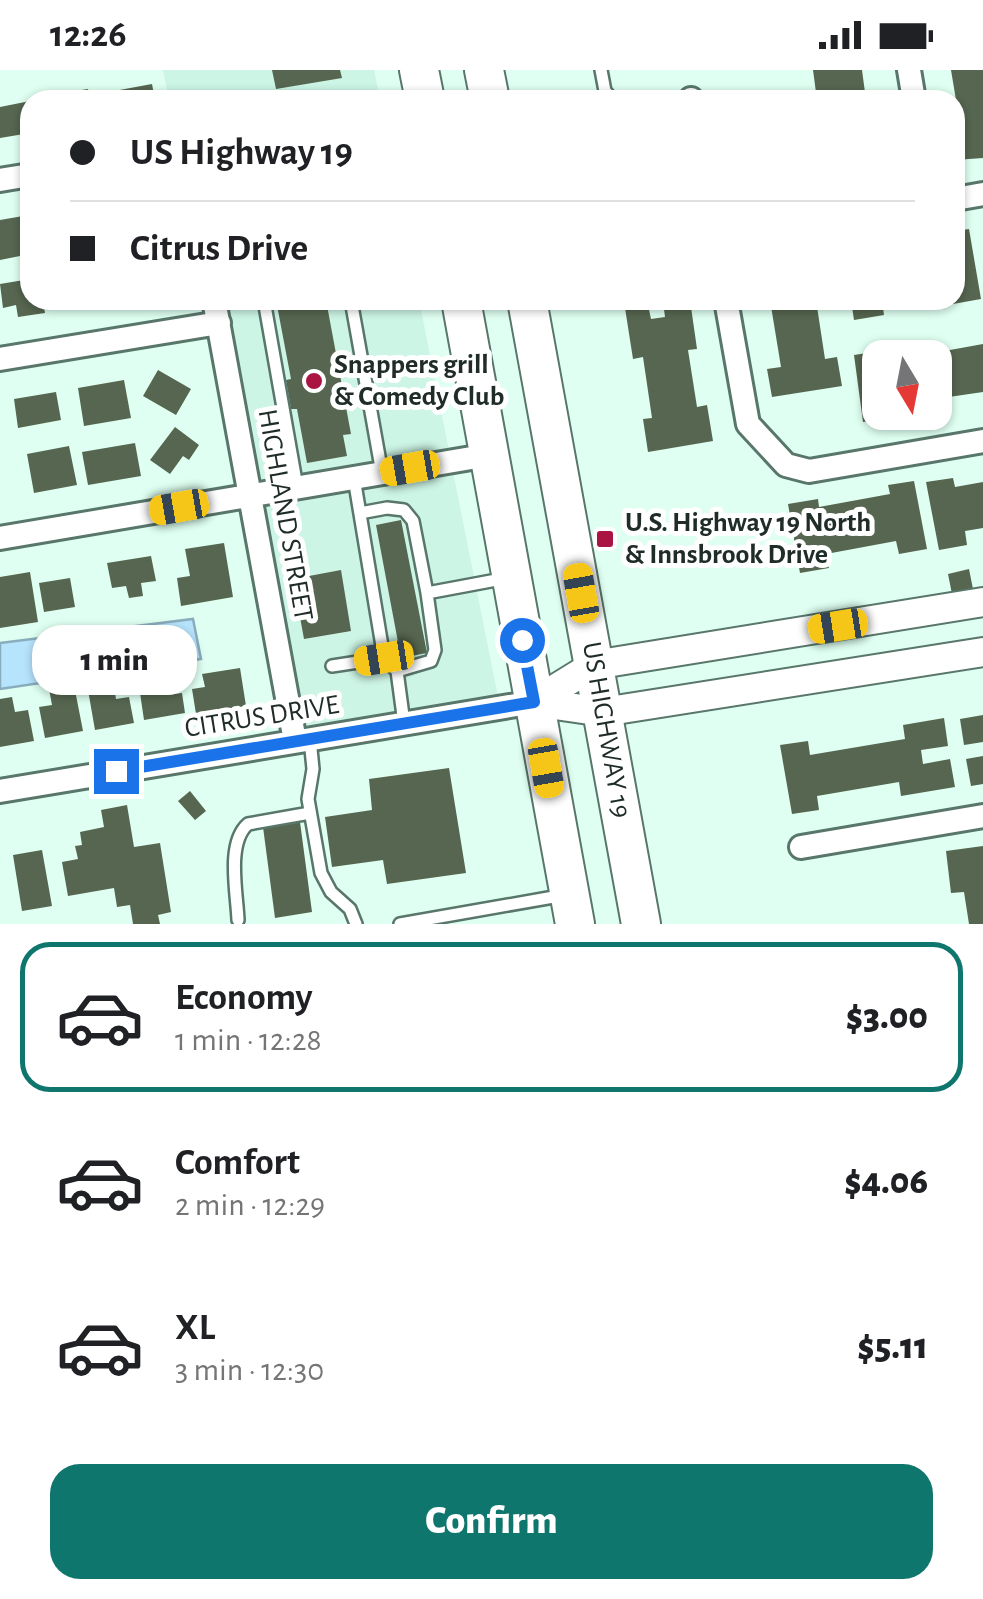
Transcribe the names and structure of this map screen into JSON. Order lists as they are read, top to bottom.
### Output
{
  "streets": {
    "highway": ["US HIGHWAY 19"],
    "street": ["HIGHLAND STREET", "CITRUS DRIVE"]
  },
  "crossings": [
    ["HIGHLAND STREET", "CITRUS DRIVE"]
  ],
  "places": {
    "other": ["Snappers grill & Comedy Club"],
    "transit": ["U.S. Highway 19 North & Innsbrook Drive"]
  },
  "north": "bottom",
  "page": {
    "status": "12:26",
    "banner": ["US Highway 19", "Citrus Drive"],
    "bubble": "1 min",
    "list": [
      {
        "name": "Economy",
        "note": "1 min · 12:28",
        "value": "$3.00"
      },
      {
        "name": "Comfort",
        "note": "2 min · 12:29",
        "value": "$4.06"
      },
      {
        "name": "XL",
        "note": "3 min · 12:30",
        "value": "$5.11"
      }
    ],
    "buttons": "Confirm"
  }
}
